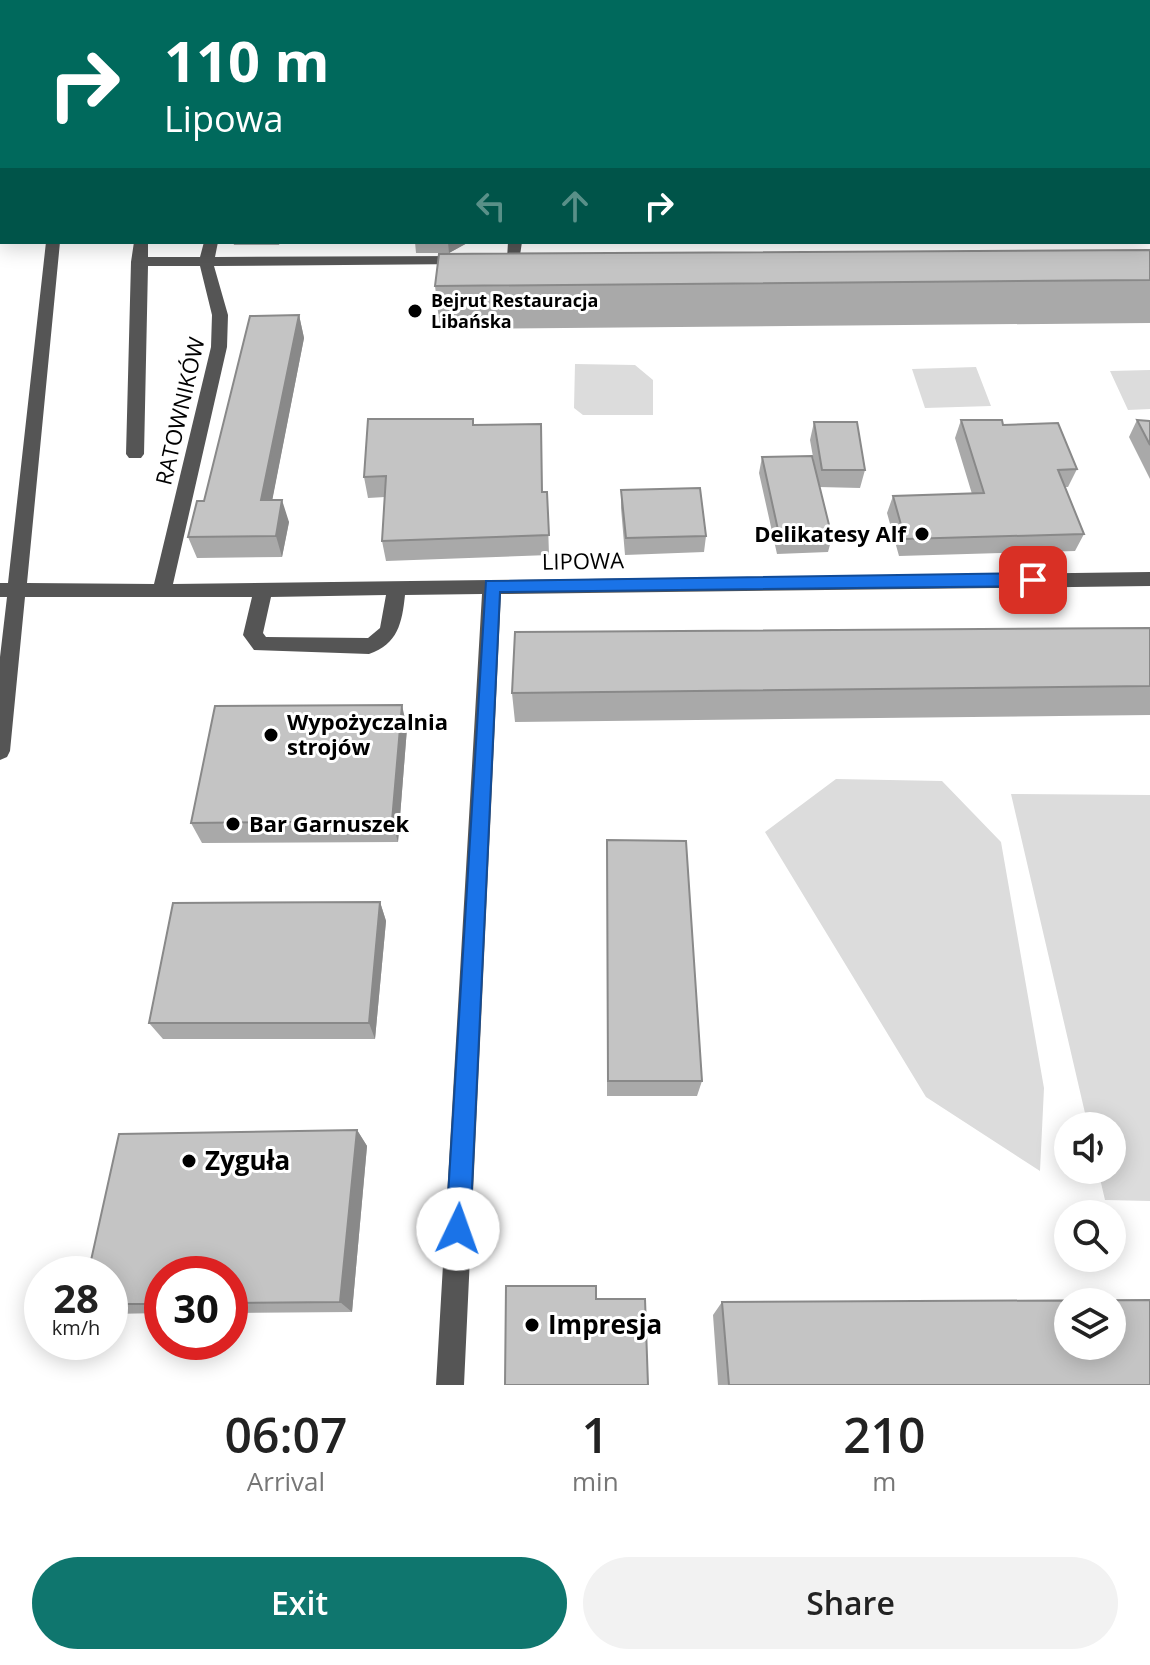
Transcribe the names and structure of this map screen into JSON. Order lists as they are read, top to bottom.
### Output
{
  "streets": {
    "street": ["RATOWNIKÓW", "LIPOWA"]
  },
  "crossings": [
    ["RATOWNIKÓW", "LIPOWA"]
  ],
  "places": [
    "Bejrut Restauracja Libańska",
    "Delikatesy Alf",
    "Wypożyczalnia strojów",
    "Bar Garnuszek",
    "Zyguła",
    "Impresja"
  ],
  "page": {
    "turn": ["110 m", "Lipowa"],
    "speed": "28 km/h",
    "limit": "30",
    "eta": [
      "06:07",
      "Arrival",
      "1",
      "min",
      "210",
      "m"
    ],
    "buttons": ["Exit", "Share"]
  }
}
